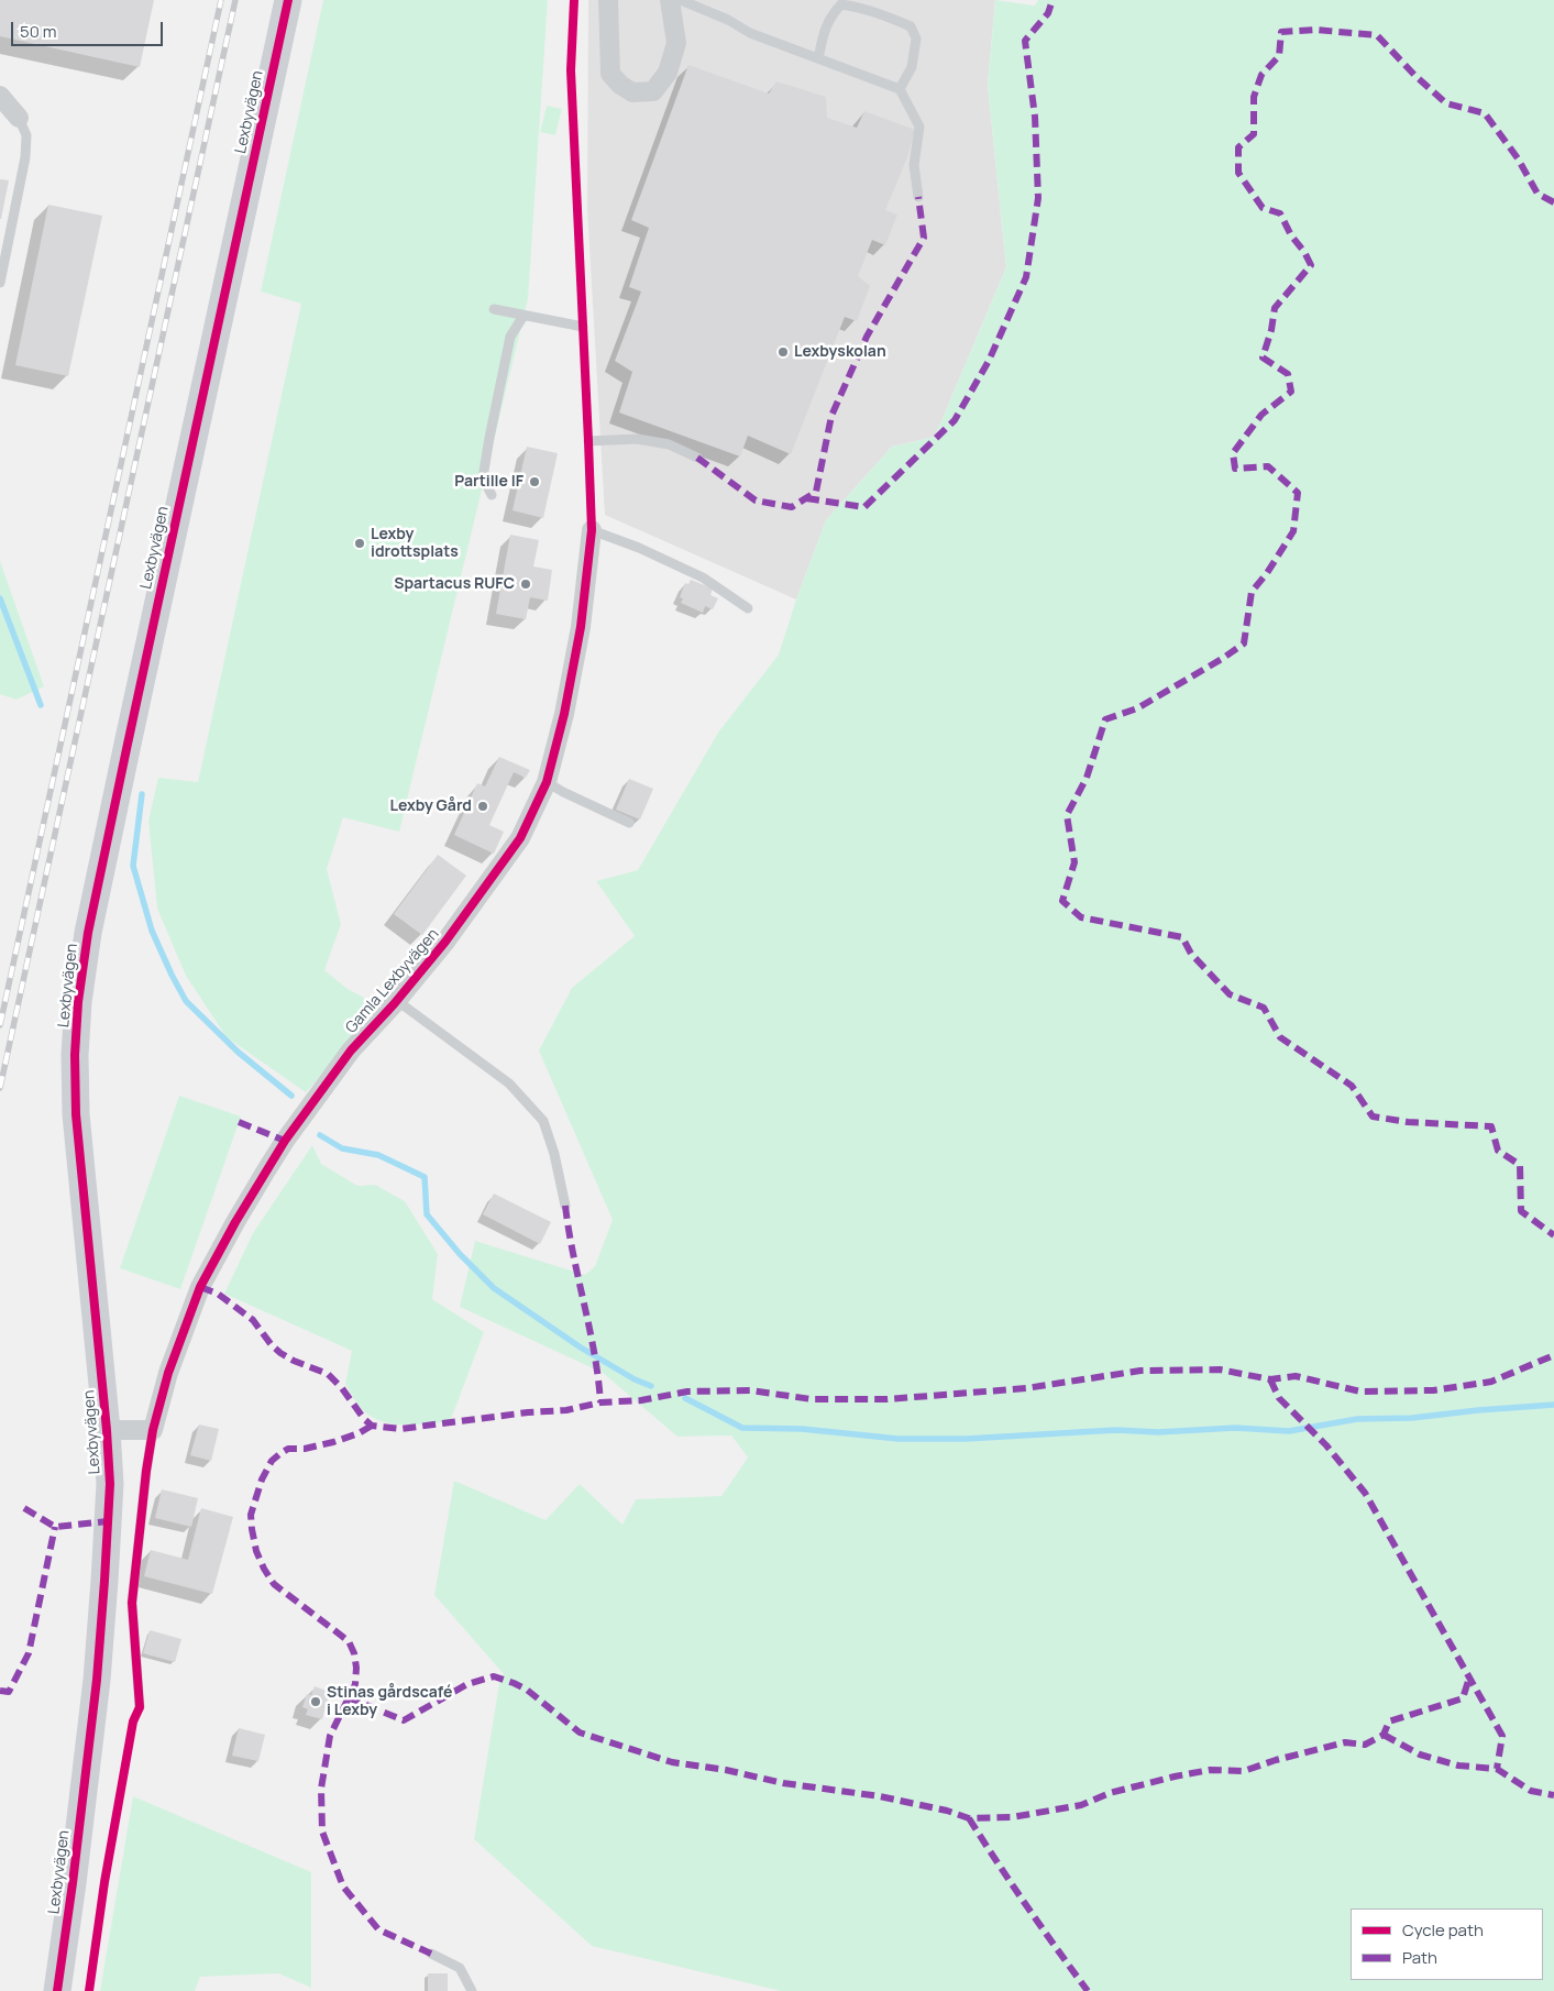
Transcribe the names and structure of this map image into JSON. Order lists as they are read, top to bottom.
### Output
{
  "streets": {
    "street": ["Lexbyvägen", "Gamla Lexbyvägen"]
  },
  "places": [
    "Lexbyskolan",
    "Partille IF",
    "Lexby idrottsplats",
    "Spartacus RUFC",
    "Lexby Gård",
    "Stinas gårdscafé i Lexby"
  ],
  "legend": ["Cycle path", "Path"],
  "scale_bar": "50 m"
}
